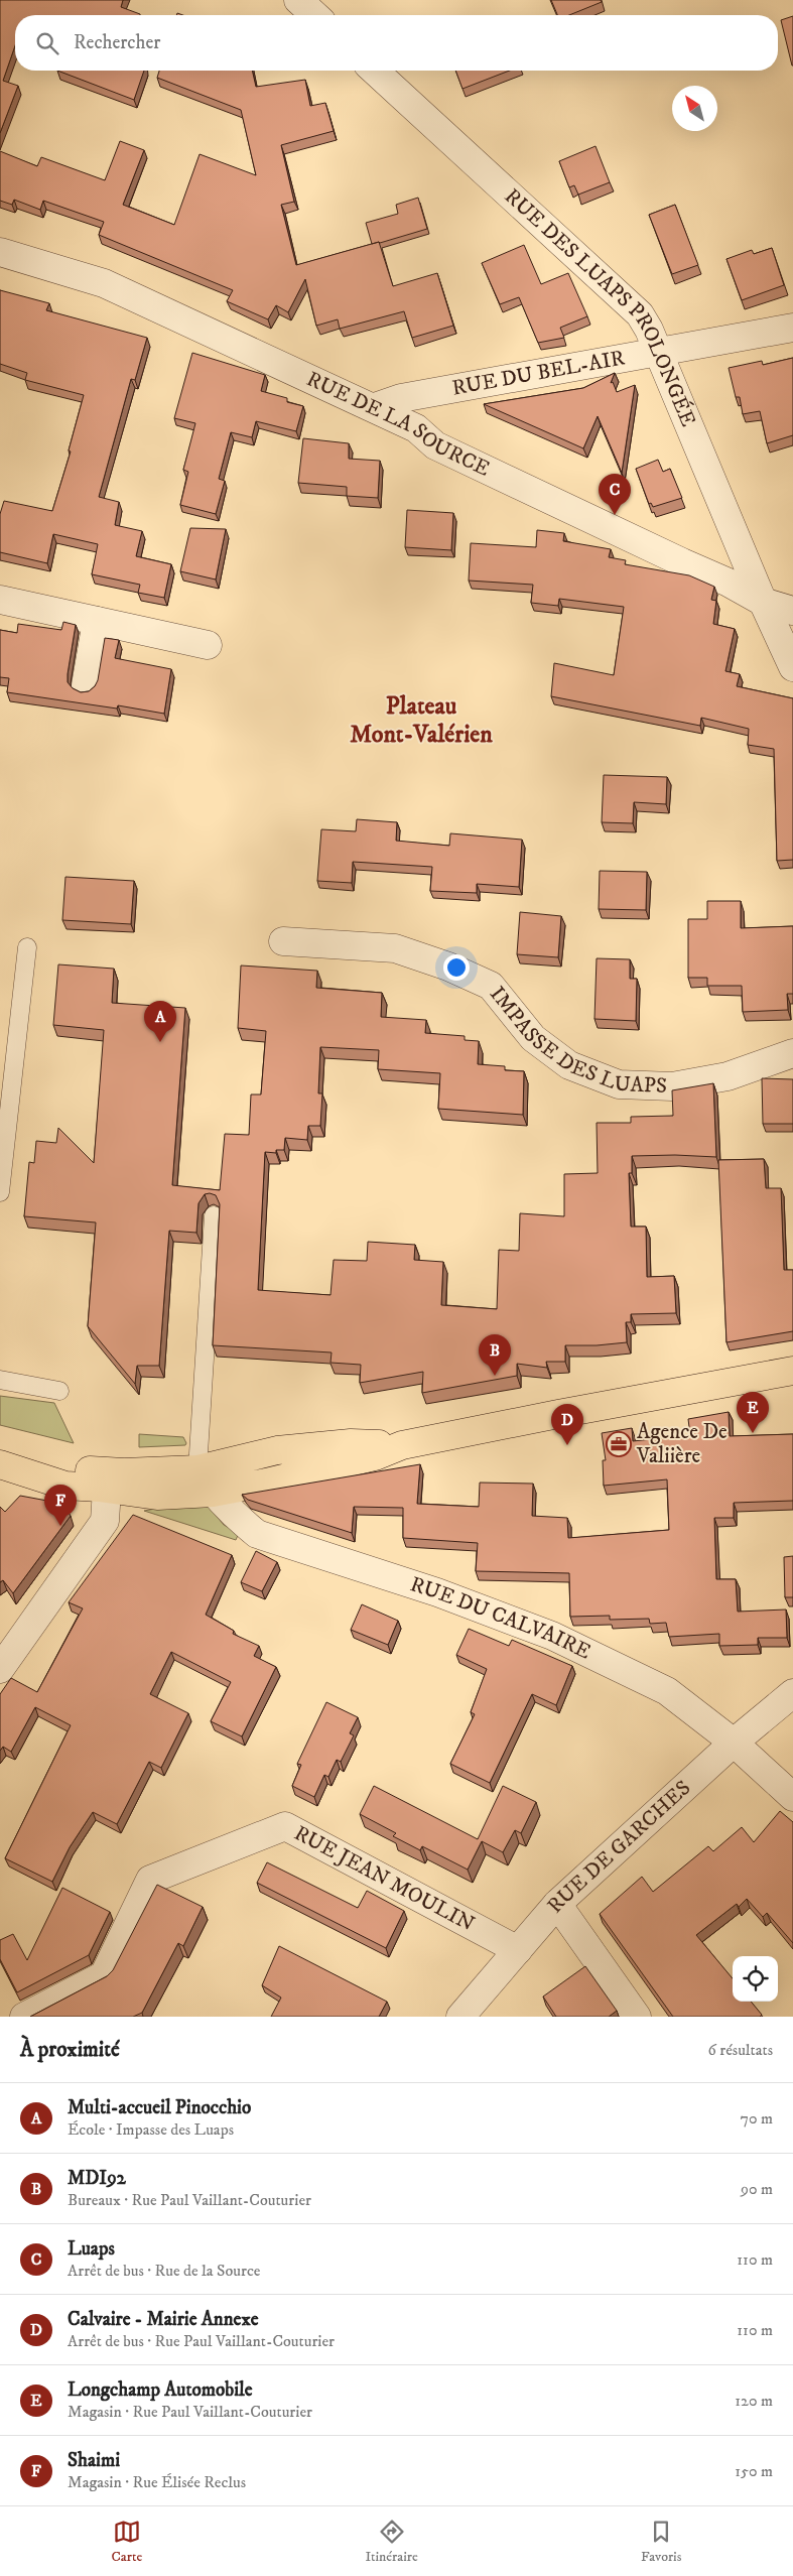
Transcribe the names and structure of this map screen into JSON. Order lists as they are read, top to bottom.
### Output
{
  "streets": {
    "street": [
      "RUE DES LUAPS PROLONGÉE",
      "RUE DU BEL-AIR",
      "RUE DE LA SOURCE",
      "IMPASSE DES LUAPS",
      "RUE DU CALVAIRE",
      "RUE DE GARCHES",
      "RUE JEAN MOULIN"
    ]
  },
  "crossings": [
    ["RUE DES LUAPS PROLONGÉE", "RUE DU BEL-AIR"],
    ["RUE DES LUAPS PROLONGÉE", "RUE DE LA SOURCE"],
    ["RUE DU BEL-AIR", "RUE DE LA SOURCE"],
    ["RUE DU CALVAIRE", "RUE DE GARCHES"],
    ["RUE DE GARCHES", "RUE JEAN MOULIN"]
  ],
  "districts": ["Plateau Mont-Valérien"],
  "places": {
    "office": ["Agence De Valiière"]
  },
  "north": "top left",
  "page": {
    "search": "Rechercher",
    "pins": [
      "C",
      "A",
      "B",
      "E",
      "D",
      "F"
    ],
    "heading": ["À proximité", "6 résultats"],
    "list": [
      {
        "mark": "A",
        "name": "Multi-accueil Pinocchio",
        "note": "École · Impasse des Luaps",
        "value": "70 m"
      },
      {
        "mark": "B",
        "name": "MDI92",
        "note": "Bureaux · Rue Paul Vaillant-Couturier",
        "value": "90 m"
      },
      {
        "mark": "C",
        "name": "Luaps",
        "note": "Arrêt de bus · Rue de la Source",
        "value": "110 m"
      },
      {
        "mark": "D",
        "name": "Calvaire - Mairie Annexe",
        "note": "Arrêt de bus · Rue Paul Vaillant-Couturier",
        "value": "110 m"
      },
      {
        "mark": "E",
        "name": "Longchamp Automobile",
        "note": "Magasin · Rue Paul Vaillant-Couturier",
        "value": "120 m"
      },
      {
        "mark": "F",
        "name": "Shaimi",
        "note": "Magasin · Rue Élisée Reclus",
        "value": "150 m"
      }
    ],
    "nav": ["Carte", "Itinéraire", "Favoris"]
  }
}
